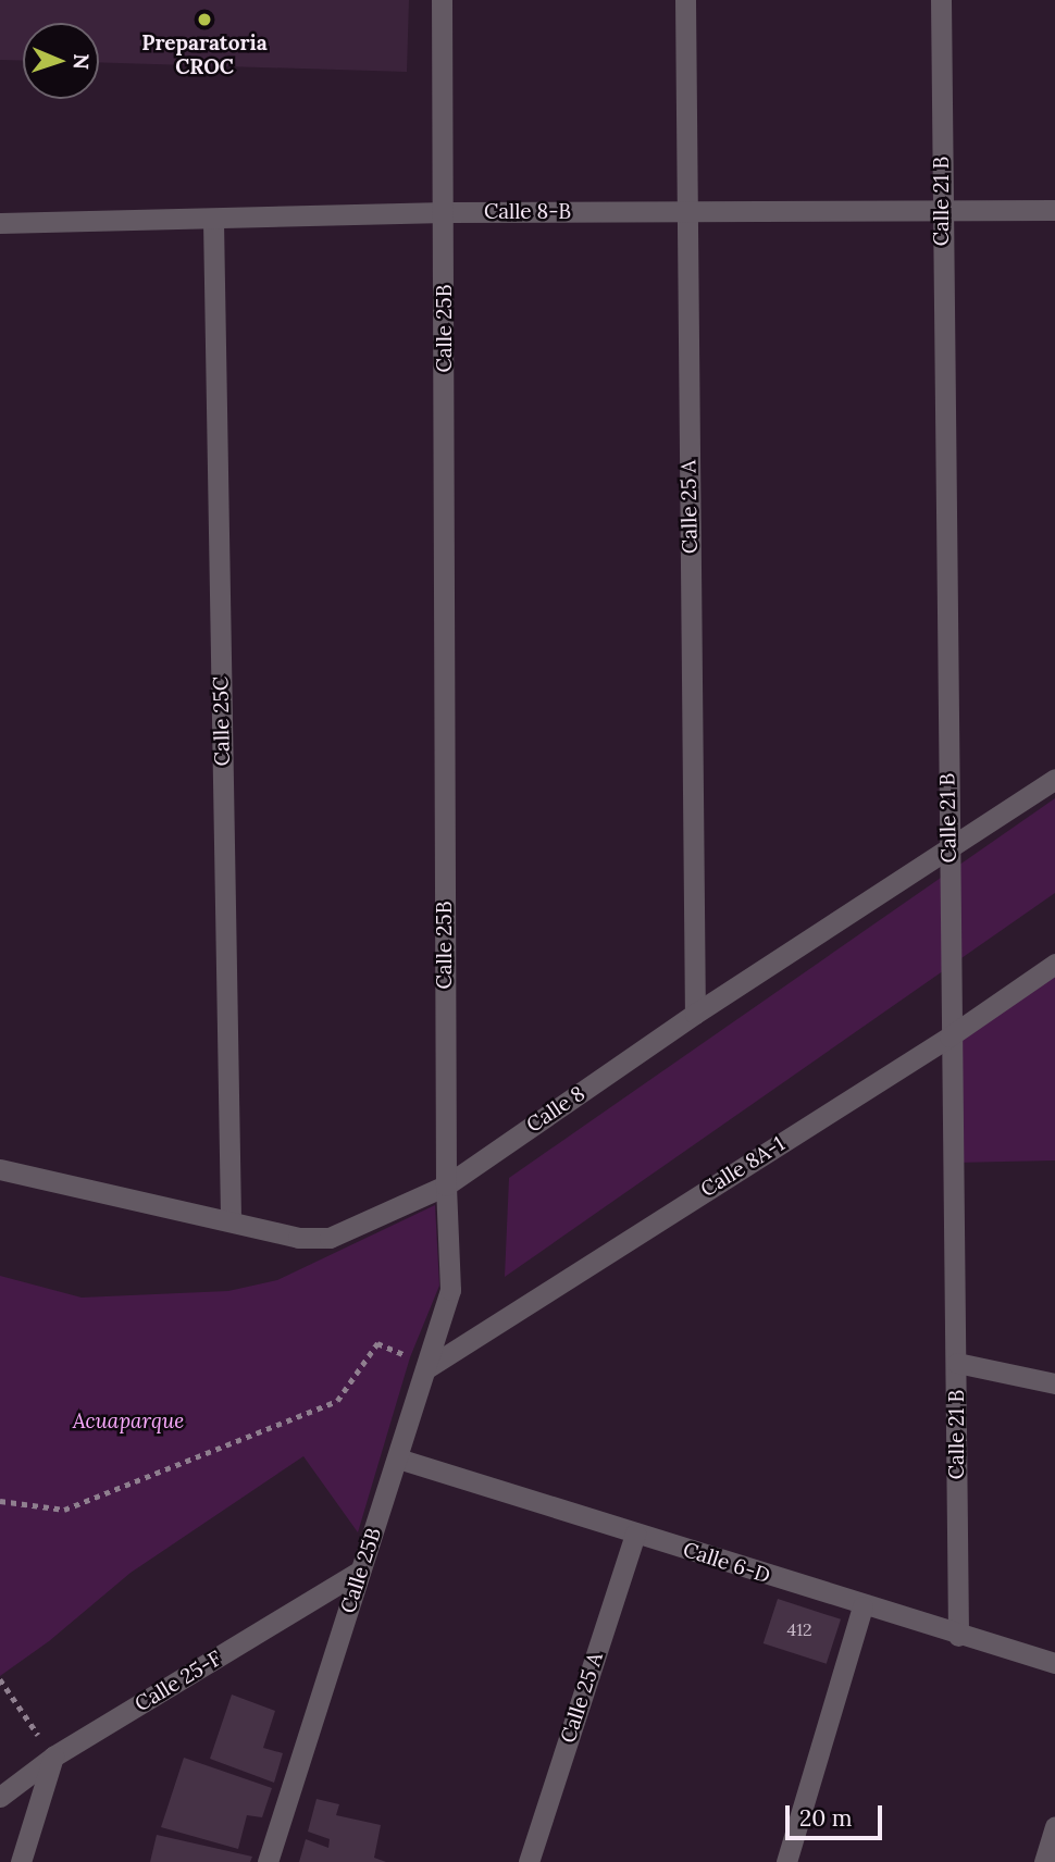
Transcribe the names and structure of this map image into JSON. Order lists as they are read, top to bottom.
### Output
{
  "streets": {
    "street": [
      "Calle 21 B",
      "Calle 8-B",
      "Calle 25B",
      "Calle 25 A",
      "Calle 25C",
      "Calle 8",
      "Calle 8A-1",
      "Calle 6-D",
      "Calle 25-F"
    ]
  },
  "crossings": [
    ["Calle 21 B", "Calle 8-B"],
    ["Calle 21 B", "Calle 8"],
    ["Calle 21 B", "Calle 8A-1"],
    ["Calle 21 B", "Calle 6-D"],
    ["Calle 8-B", "Calle 25B"],
    ["Calle 8-B", "Calle 25 A"],
    ["Calle 8-B", "Calle 25C"],
    ["Calle 25B", "Calle 8"],
    ["Calle 25B", "Calle 8A-1"],
    ["Calle 25B", "Calle 6-D"],
    ["Calle 25B", "Calle 25-F"],
    ["Calle 25 A", "Calle 8"],
    ["Calle 25 A", "Calle 6-D"],
    ["Calle 25C", "Calle 8"]
  ],
  "parks": ["Acuaparque"],
  "places": ["Preparatoria CROC"],
  "house_numbers": ["412"],
  "scale_bar": "20 m",
  "north": "right"
}
